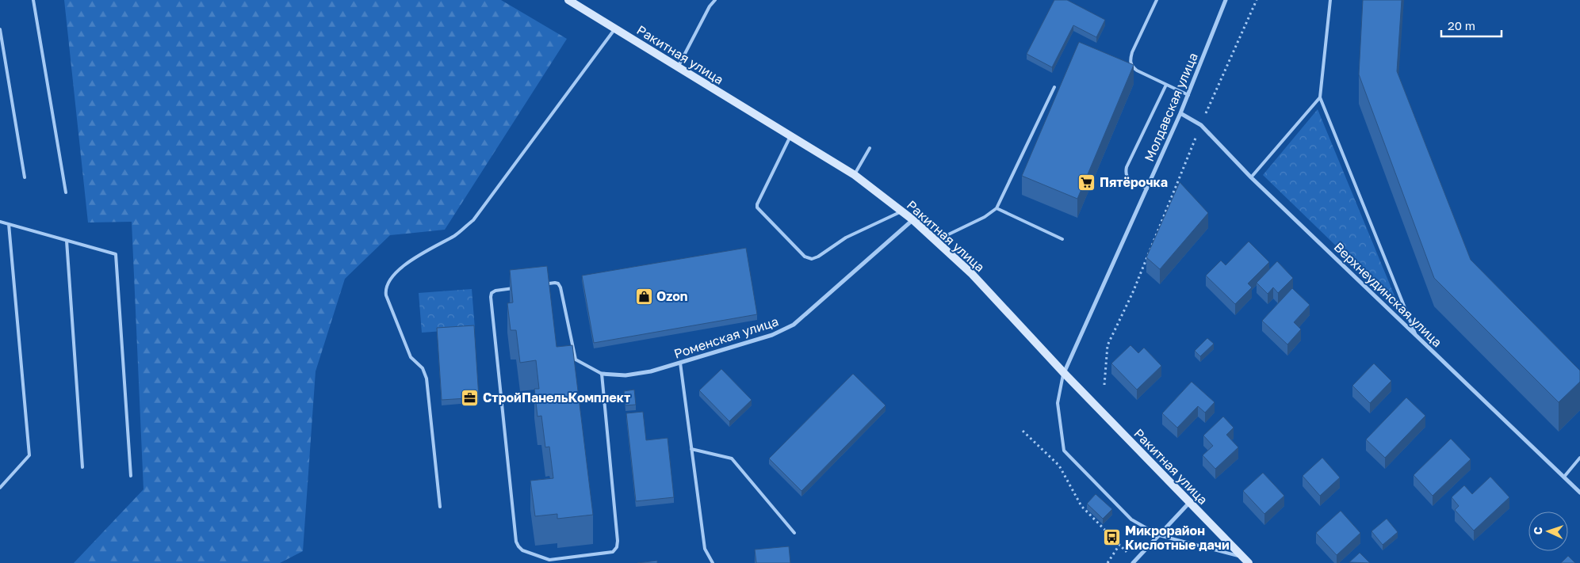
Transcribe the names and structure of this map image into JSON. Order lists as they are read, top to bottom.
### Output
{
  "streets": {
    "street": [
      "Ракитная улица",
      "Молдавская улица",
      "Верхнеудинская улица",
      "Роменская улица"
    ]
  },
  "crossings": [
    ["Ракитная улица", "Молдавская улица"],
    ["Ракитная улица", "Роменская улица"],
    ["Молдавская улица", "Верхнеудинская улица"]
  ],
  "places": {
    "supermarket": ["Пятёрочка"],
    "shop": ["Ozon"],
    "office": ["СтройПанельКомплект"],
    "bus stop": ["Микрорайон Кислотные дачи"]
  },
  "scale_bar": "20 m",
  "north": "left"
}
